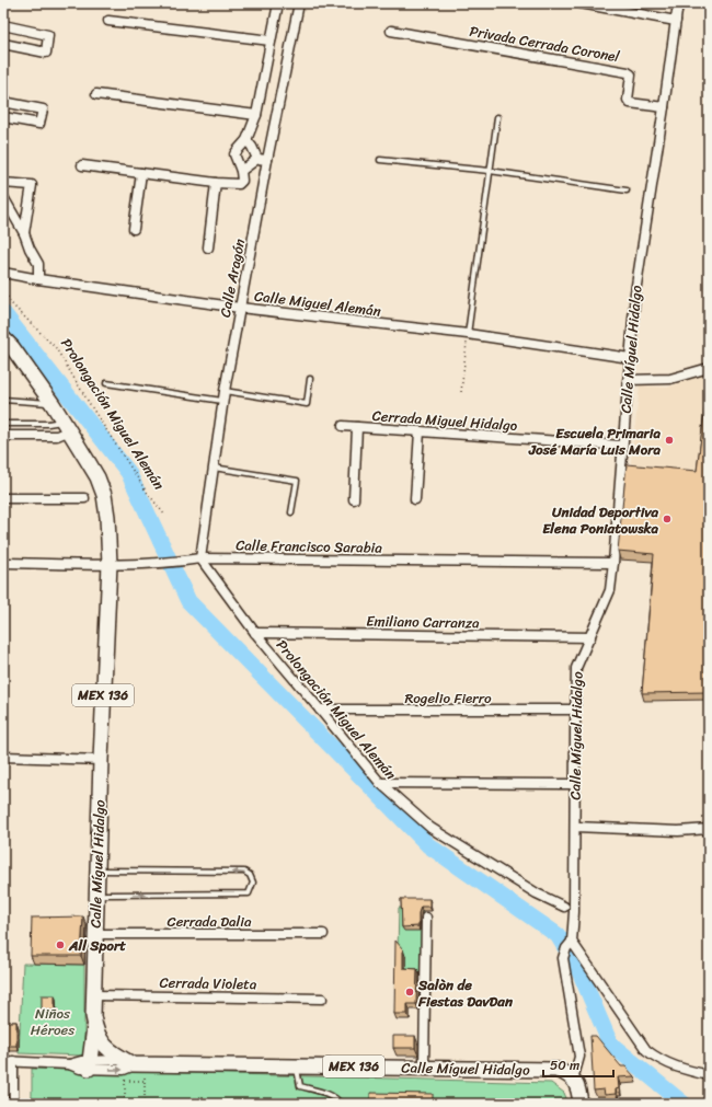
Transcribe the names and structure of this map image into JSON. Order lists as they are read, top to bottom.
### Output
{
  "streets": {
    "main road": ["Calle Míguel Hidalgo", "MEX 136"],
    "street": [
      "Privada Cerrada Coronel",
      "Calle Aragón",
      "Calle Miguel Alemán",
      "Prolongación Miguel Alemán",
      "Cerrada Miguel Hidalgo",
      "Calle Francisco Sarabia",
      "Emiliano Carranza",
      "Rogelio Fierro",
      "Cerrada Dalia",
      "Cerrada Violeta"
    ]
  },
  "crossings": [
    ["Privada Cerrada Coronel", "Calle Míguel Hidalgo"],
    ["Calle Aragón", "Calle Miguel Alemán"],
    ["Calle Aragón", "Prolongación Miguel Alemán"],
    ["Calle Aragón", "Calle Francisco Sarabia"],
    ["Calle Miguel Alemán", "Calle Míguel Hidalgo"],
    ["Calle Míguel Hidalgo", "Cerrada Miguel Hidalgo"],
    ["Calle Míguel Hidalgo", "Calle Francisco Sarabia"],
    ["Calle Míguel Hidalgo", "Emiliano Carranza"],
    ["Calle Míguel Hidalgo", "Rogelio Fierro"],
    ["Calle Míguel Hidalgo", "Cerrada Dalia"],
    ["Calle Míguel Hidalgo", "Cerrada Violeta"],
    ["Prolongación Miguel Alemán", "Calle Francisco Sarabia"],
    ["Prolongación Miguel Alemán", "Emiliano Carranza"],
    ["Prolongación Miguel Alemán", "Rogelio Fierro"]
  ],
  "parks": ["Niños Héroes"],
  "places": [
    "Escuela Primaria José María Luis Mora",
    "Unidad Deportiva Elena Poniatowska",
    "All Sport",
    "Salòn de Fiestas DavDan"
  ],
  "scale_bar": "50 m"
}
